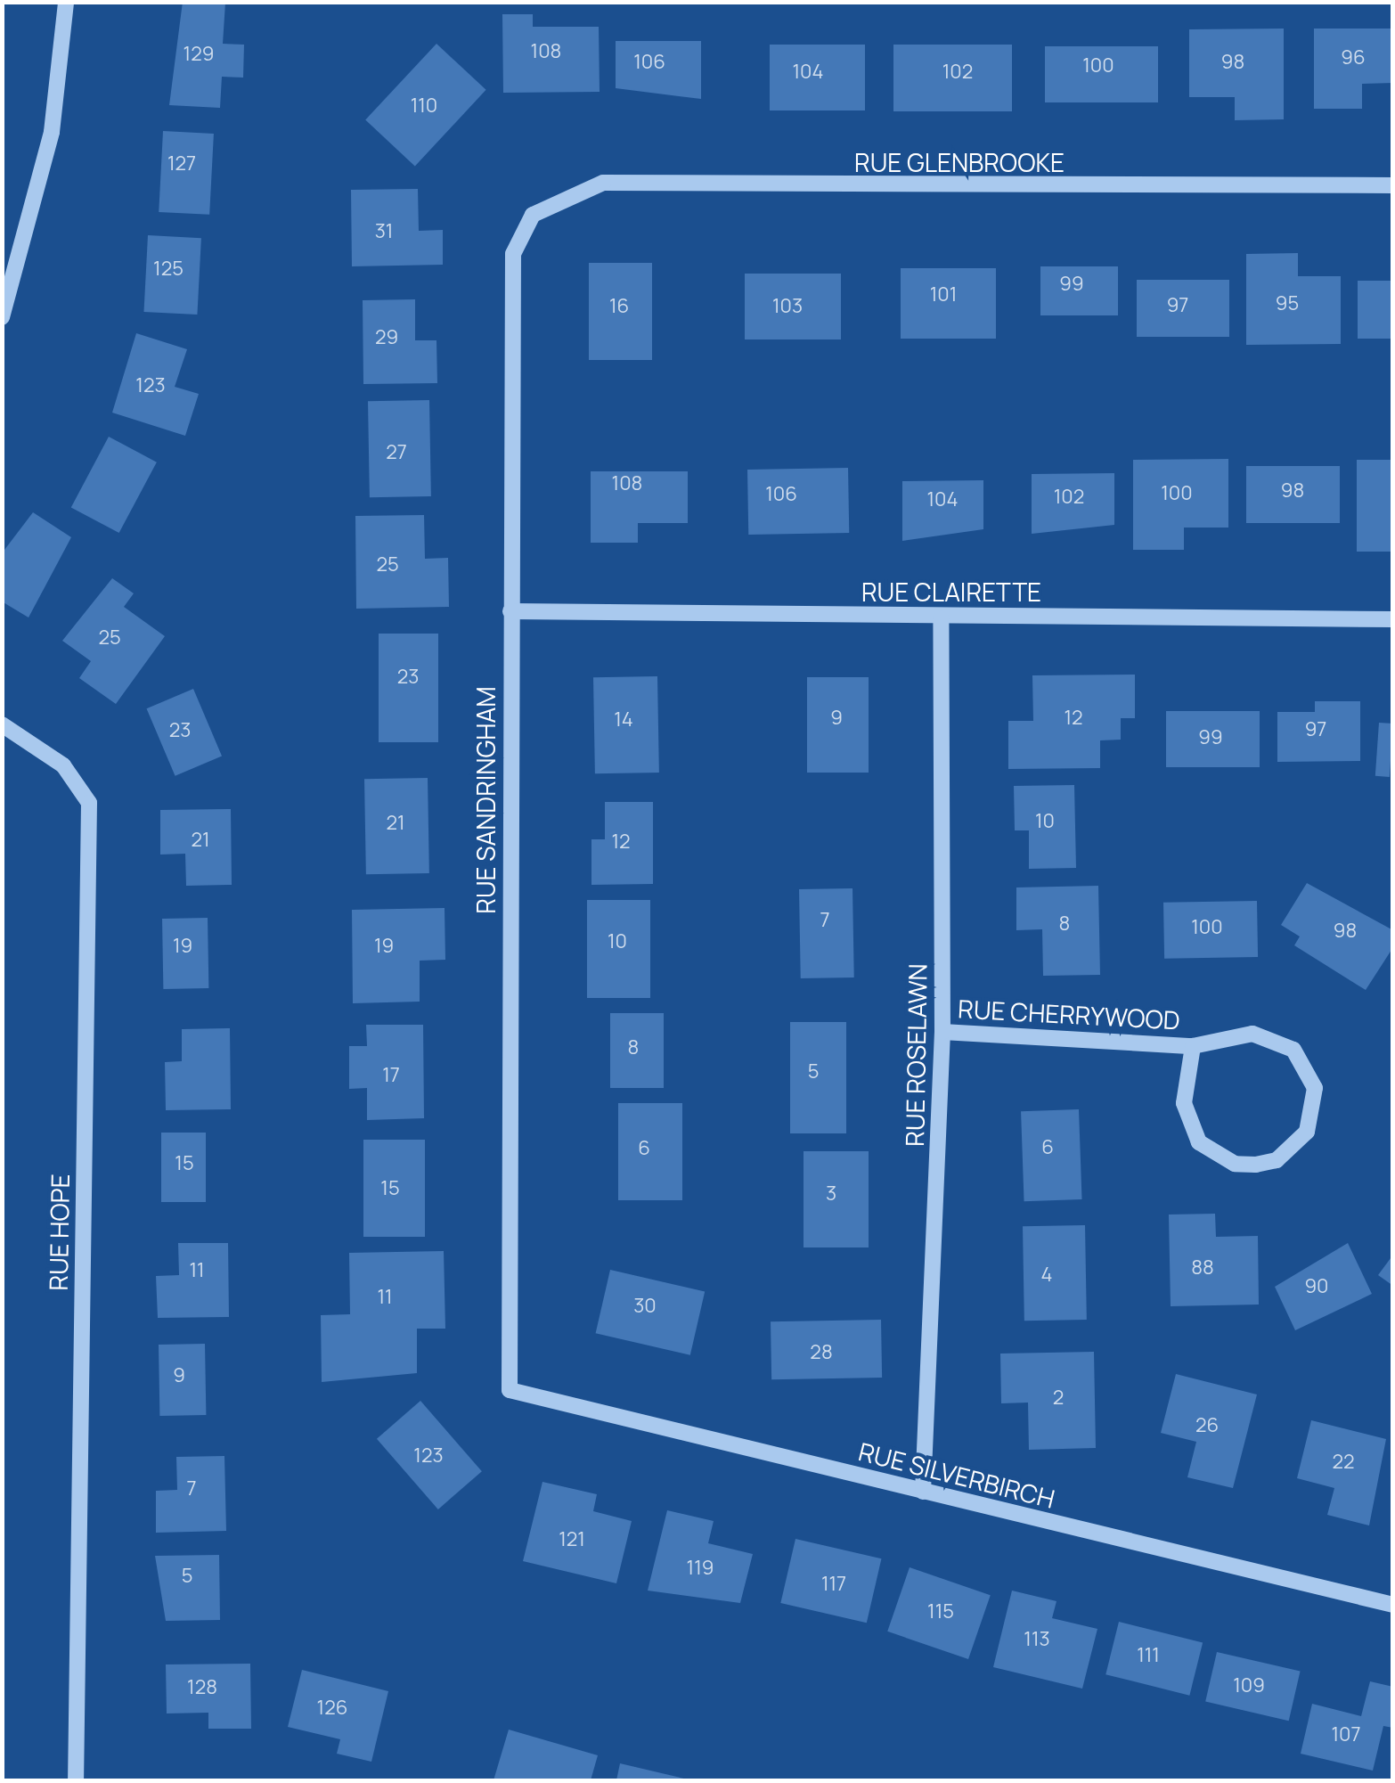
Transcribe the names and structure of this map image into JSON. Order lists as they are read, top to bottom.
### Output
{
  "streets": {
    "street": [
      "RUE GLENBROOKE",
      "RUE CLAIRETTE",
      "RUE SANDRINGHAM",
      "RUE CHERRYWOOD",
      "RUE ROSELAWN",
      "RUE HOPE",
      "RUE SILVERBIRCH"
    ]
  },
  "crossings": [
    ["RUE GLENBROOKE", "RUE SANDRINGHAM"],
    ["RUE CLAIRETTE", "RUE SANDRINGHAM"],
    ["RUE CLAIRETTE", "RUE ROSELAWN"],
    ["RUE SANDRINGHAM", "RUE SILVERBIRCH"],
    ["RUE CHERRYWOOD", "RUE ROSELAWN"],
    ["RUE ROSELAWN", "RUE SILVERBIRCH"]
  ],
  "house_numbers": [
    "108",
    "129",
    "96",
    "106",
    "98",
    "100",
    "104",
    "102",
    "110",
    "127",
    "31",
    "125",
    "99",
    "101",
    "95",
    "97",
    "16",
    "103",
    "29",
    "123",
    "27",
    "108",
    "98",
    "100",
    "106",
    "102",
    "104",
    "25",
    "25",
    "23",
    "9",
    "12",
    "14",
    "97",
    "23",
    "99",
    "10",
    "21",
    "21",
    "12",
    "7",
    "8",
    "100",
    "98",
    "10",
    "19",
    "19",
    "8",
    "5",
    "17",
    "6",
    "6",
    "15",
    "15",
    "3",
    "88",
    "11",
    "4",
    "90",
    "11",
    "30",
    "28",
    "9",
    "2",
    "26",
    "123",
    "22",
    "7",
    "121",
    "119",
    "5",
    "117",
    "115",
    "113",
    "111",
    "109",
    "128",
    "126",
    "107"
  ]
}
